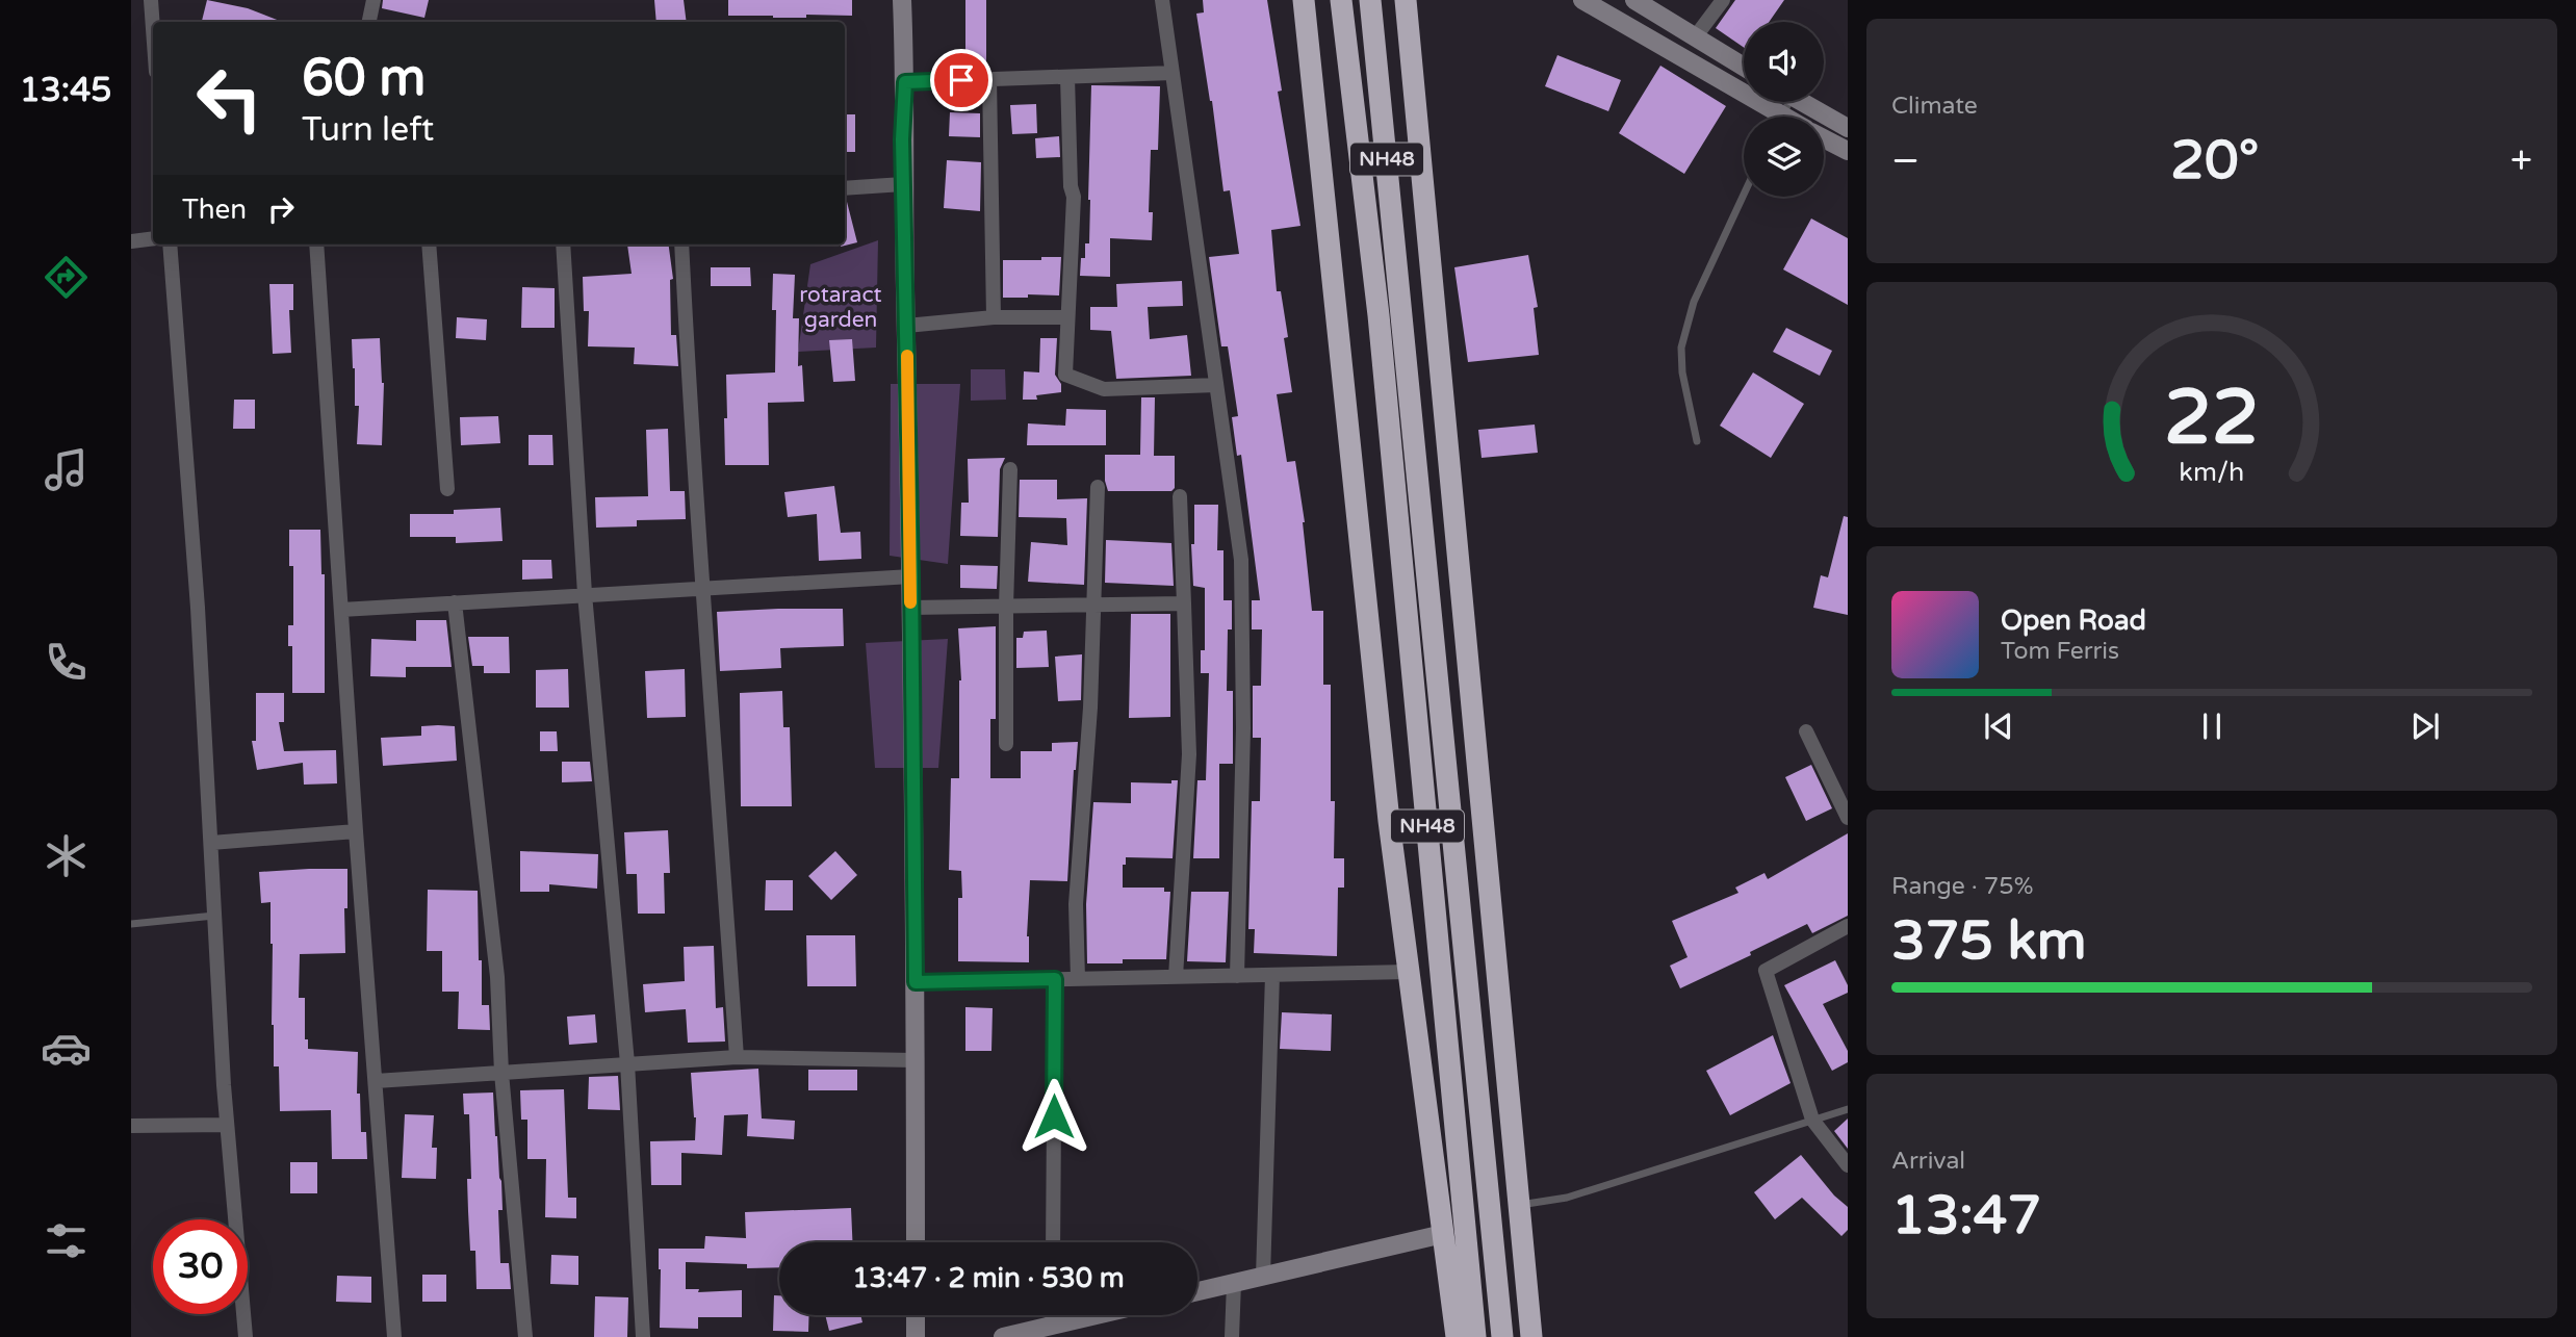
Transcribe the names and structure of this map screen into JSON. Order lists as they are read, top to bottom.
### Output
{
  "streets": {
    "highway": ["NH48"]
  },
  "parks": ["rotaract garden"],
  "page": {
    "tabs": "13:45",
    "tile": [
      "Climate",
      ["Range · 75%", "375 km"],
      ["Arrival", "13:47"]
    ],
    "turn": ["60 m", "Turn left"],
    "heat": ["−", "20°", "+"],
    "then": "Then",
    "song": ["Open Road", "Tom Ferris"],
    "limit": "30",
    "trip": "13:47 · 2 min · 530 m",
    "gauge": ["22", "km/h"]
  }
}
